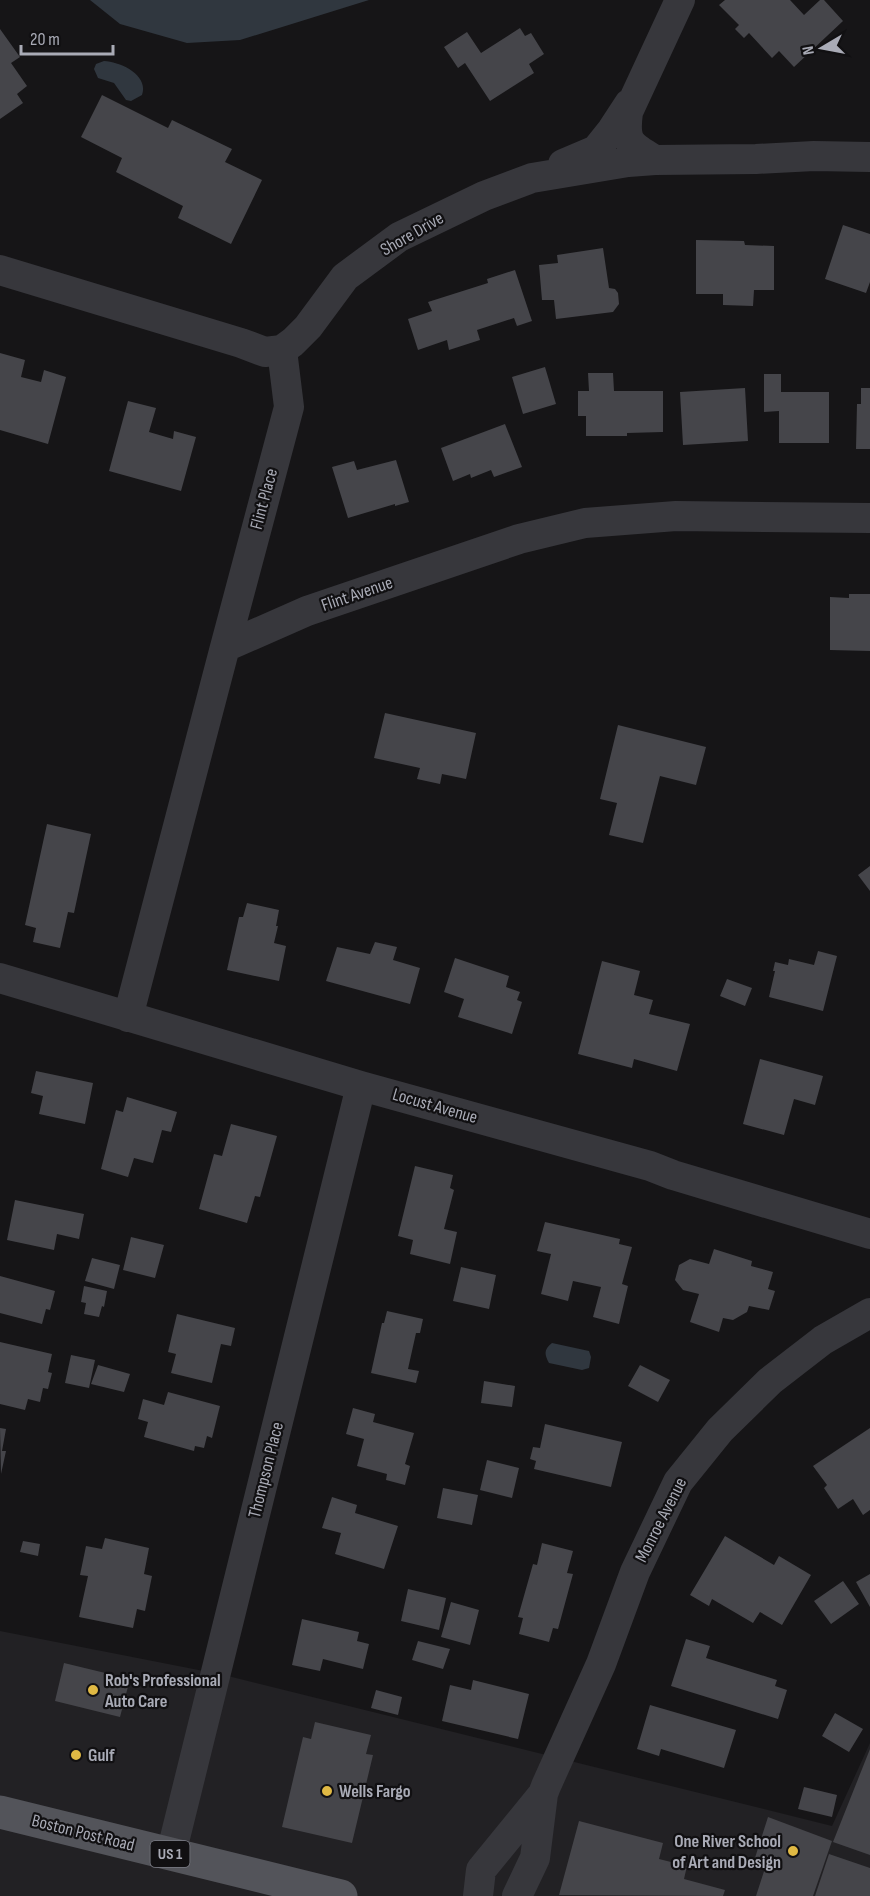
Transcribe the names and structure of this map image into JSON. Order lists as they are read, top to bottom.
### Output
{
  "streets": {
    "main road": ["Boston Post Road", "US 1"],
    "street": [
      "Shore Drive",
      "Flint Place",
      "Flint Avenue",
      "Locust Avenue",
      "Thompson Place",
      "Monroe Avenue"
    ]
  },
  "crossings": [
    ["Shore Drive", "Flint Place"],
    ["Flint Place", "Flint Avenue"],
    ["Locust Avenue", "Thompson Place"],
    ["Thompson Place", "Boston Post Road"]
  ],
  "places": [
    "Rob's Professional Auto Care",
    "Gulf",
    "Wells Fargo",
    "One River School of Art and Design"
  ],
  "scale_bar": "20 m",
  "north": "left"
}
